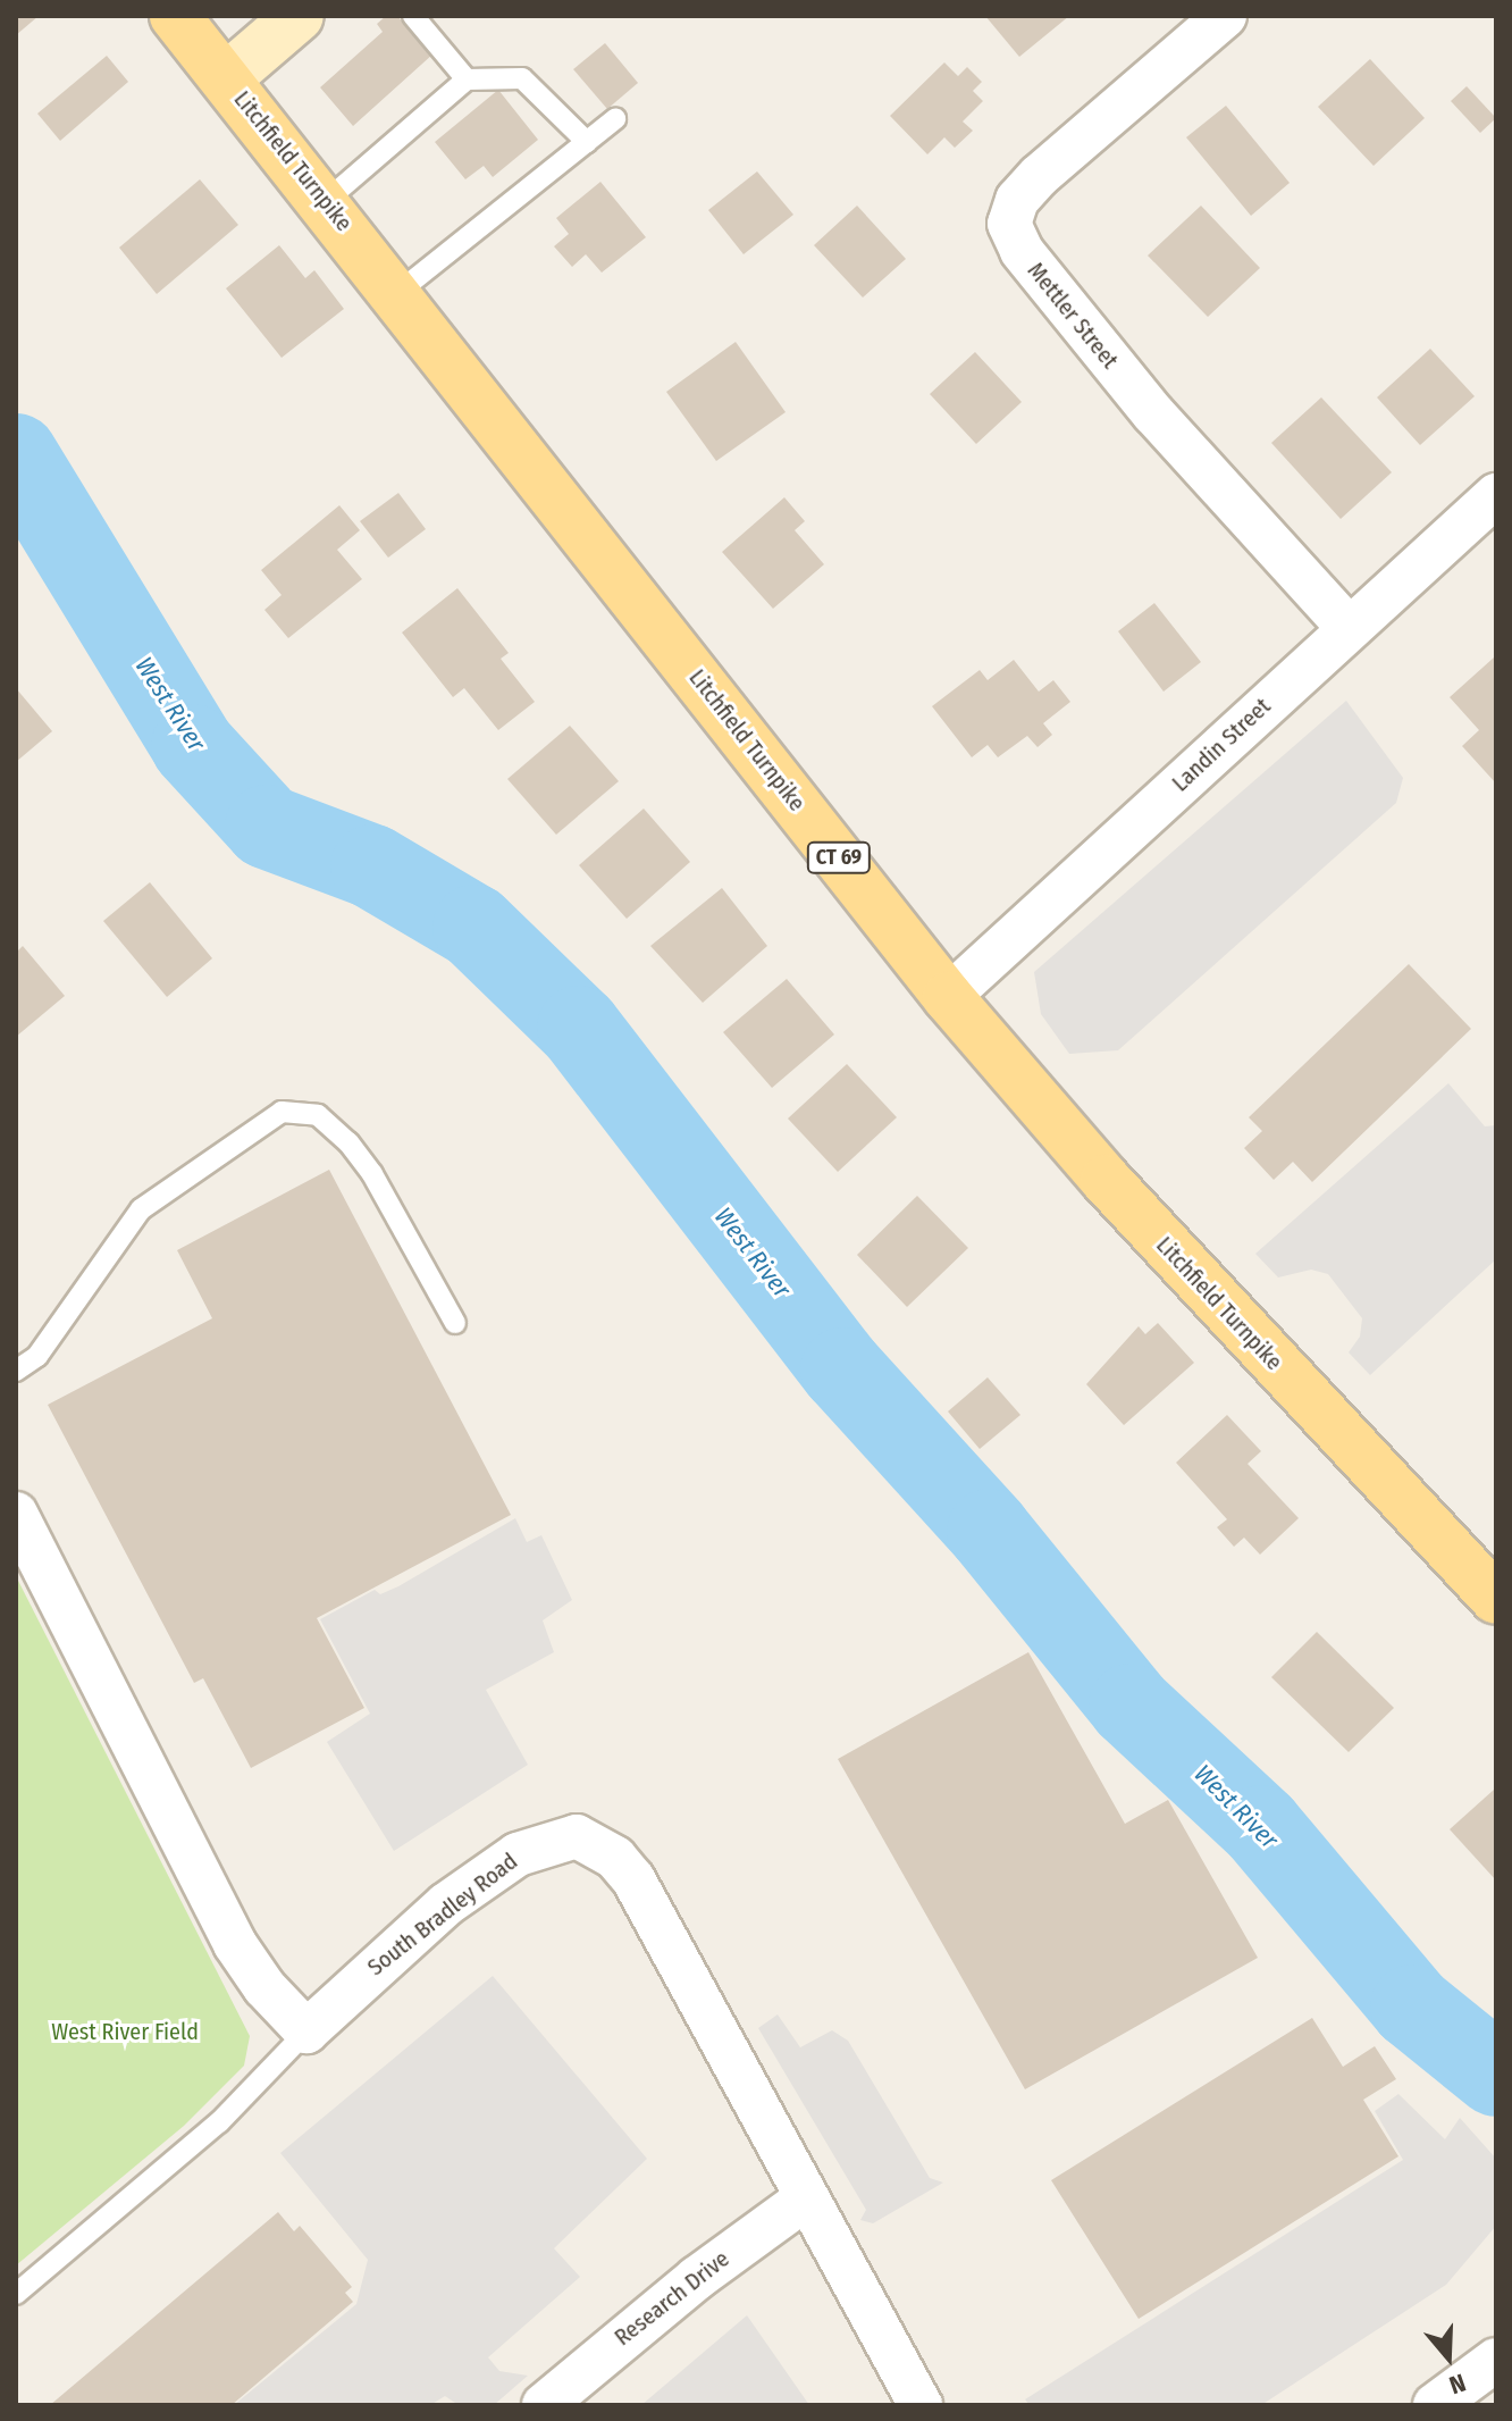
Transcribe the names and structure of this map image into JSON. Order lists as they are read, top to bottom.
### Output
{
  "streets": {
    "main road": ["Litchfield Turnpike", "CT 69"],
    "street": [
      "Mettler Street",
      "Landin Street",
      "South Bradley Road",
      "Research Drive"
    ]
  },
  "crossings": [
    ["Litchfield Turnpike", "Landin Street"],
    ["Mettler Street", "Landin Street"],
    ["South Bradley Road", "Research Drive"]
  ],
  "water": ["West River"],
  "parks": ["West River Field"],
  "north": "bottom"
}
